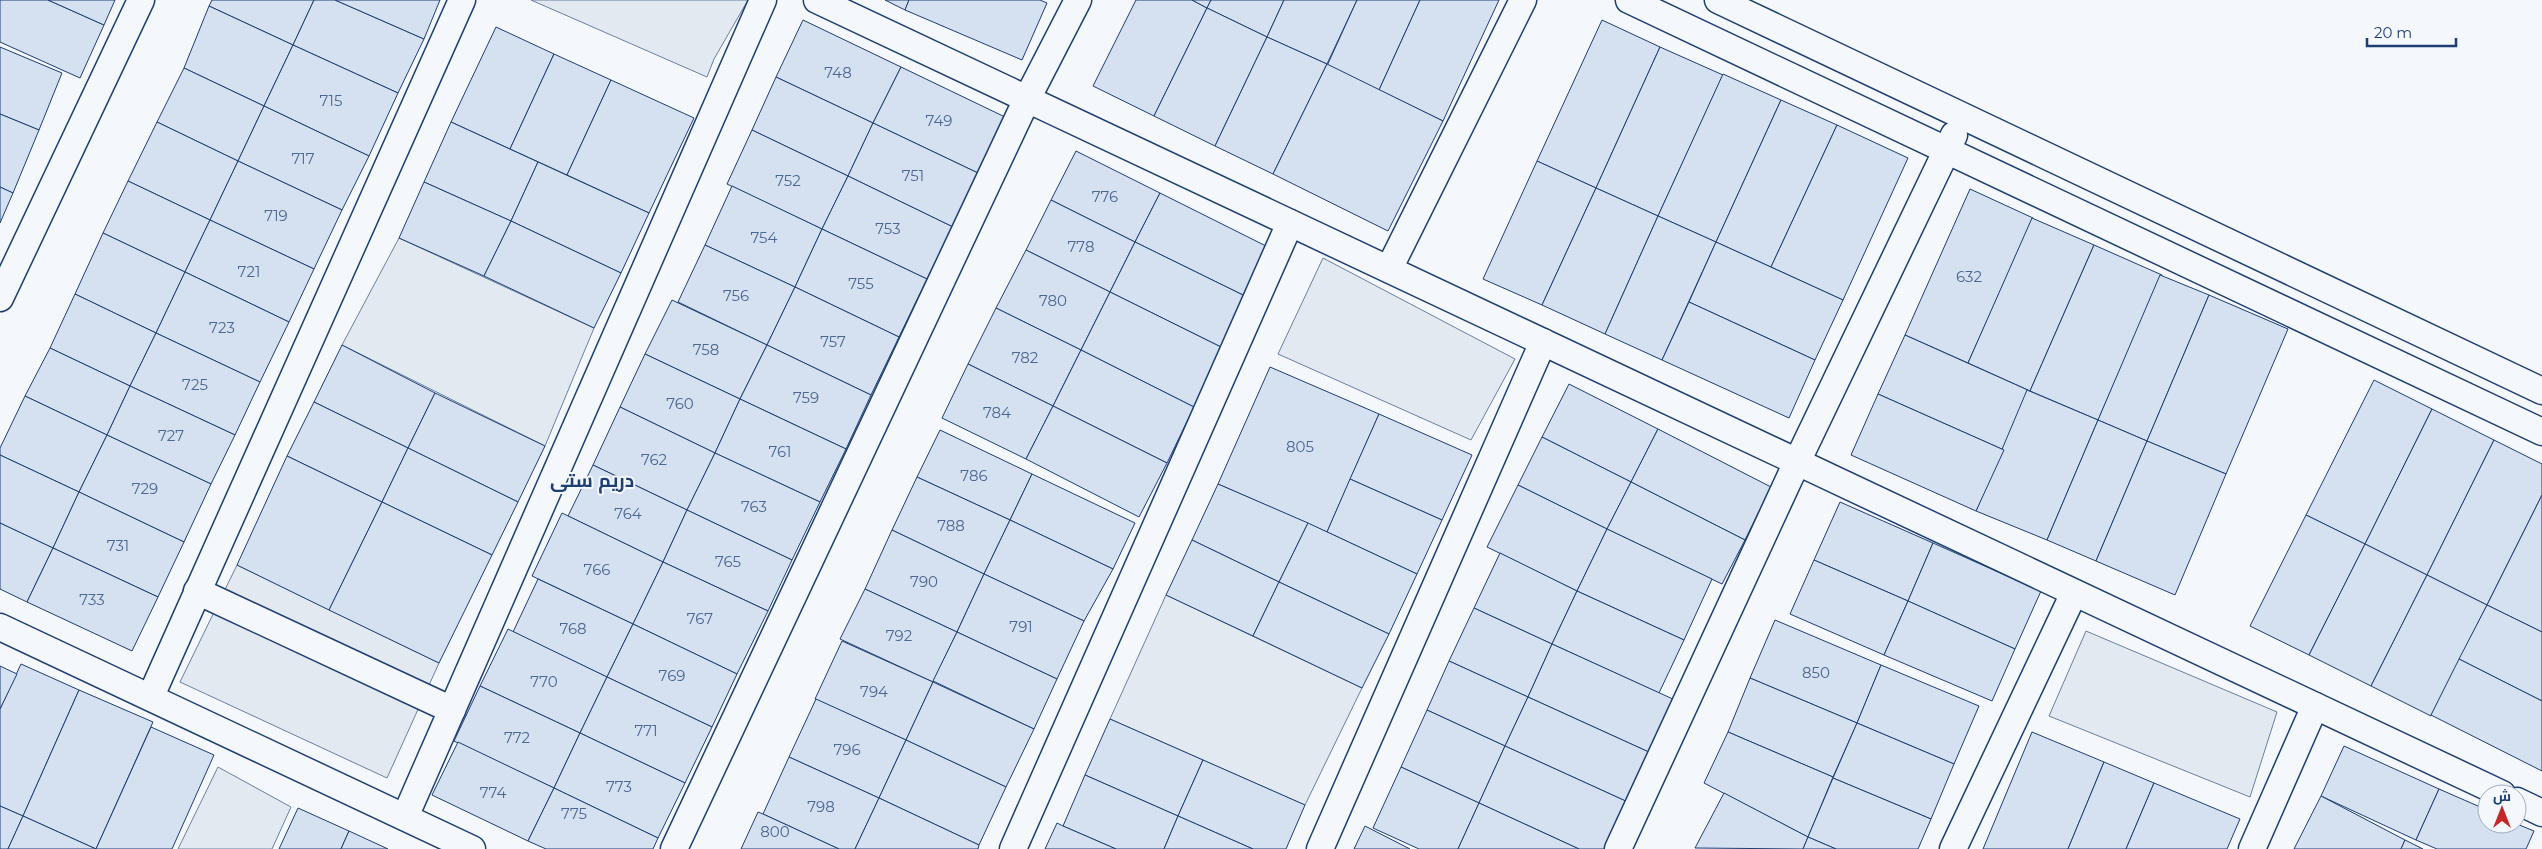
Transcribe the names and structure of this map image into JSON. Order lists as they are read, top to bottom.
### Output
{
  "districts": ["دریم ستی"],
  "house_numbers": [
    "748",
    "715",
    "749",
    "717",
    "751",
    "752",
    "776",
    "719",
    "753",
    "754",
    "778",
    "721",
    "632",
    "755",
    "756",
    "780",
    "723",
    "757",
    "758",
    "782",
    "725",
    "759",
    "760",
    "784",
    "727",
    "805",
    "761",
    "762",
    "786",
    "729",
    "763",
    "764",
    "788",
    "731",
    "765",
    "766",
    "790",
    "733",
    "767",
    "791",
    "768",
    "792",
    "850",
    "769",
    "770",
    "794",
    "771",
    "772",
    "796",
    "773",
    "774",
    "798",
    "775",
    "800"
  ],
  "scale_bar": "20 m",
  "north": "top"
}
